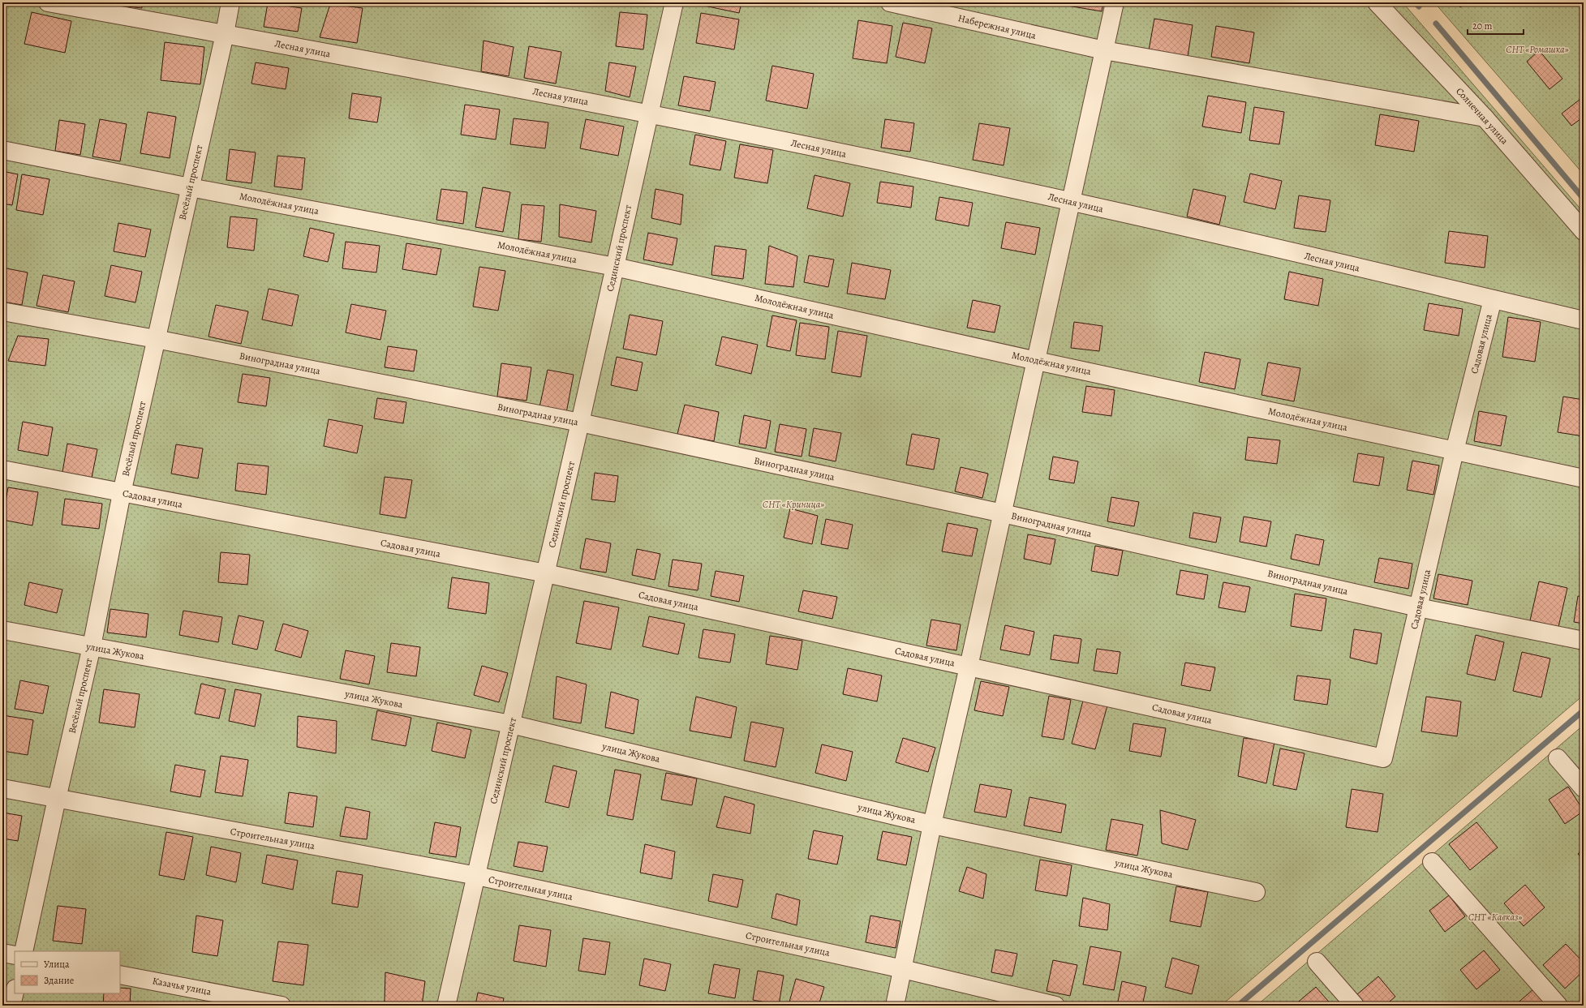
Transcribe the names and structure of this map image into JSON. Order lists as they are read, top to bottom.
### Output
{
  "streets": {
    "street": [
      "Набережная улица",
      "Лесная улица",
      "Солнечная улица",
      "Весёлый проспект",
      "Молодёжная улица",
      "Сединский проспект",
      "Садовая улица",
      "Виноградная улица",
      "улица Жукова",
      "Строительная улица",
      "Казачья улица"
    ]
  },
  "crossings": [
    ["Набережная улица", "Солнечная улица"],
    ["Лесная улица", "Весёлый проспект"],
    ["Лесная улица", "Сединский проспект"],
    ["Лесная улица", "Садовая улица"],
    ["Весёлый проспект", "Молодёжная улица"],
    ["Весёлый проспект", "Садовая улица"],
    ["Весёлый проспект", "Виноградная улица"],
    ["Весёлый проспект", "улица Жукова"],
    ["Весёлый проспект", "Строительная улица"],
    ["Молодёжная улица", "Сединский проспект"],
    ["Молодёжная улица", "Садовая улица"],
    ["Сединский проспект", "Садовая улица"],
    ["Сединский проспект", "Виноградная улица"],
    ["Сединский проспект", "улица Жукова"],
    ["Сединский проспект", "Строительная улица"],
    ["Садовая улица", "Виноградная улица"]
  ],
  "parks": ["СНТ «Ромашка»", "СНТ «Криница»", "СНТ «Кавказ»"],
  "legend": ["Улица", "Здание"],
  "scale_bar": "20 m"
}
